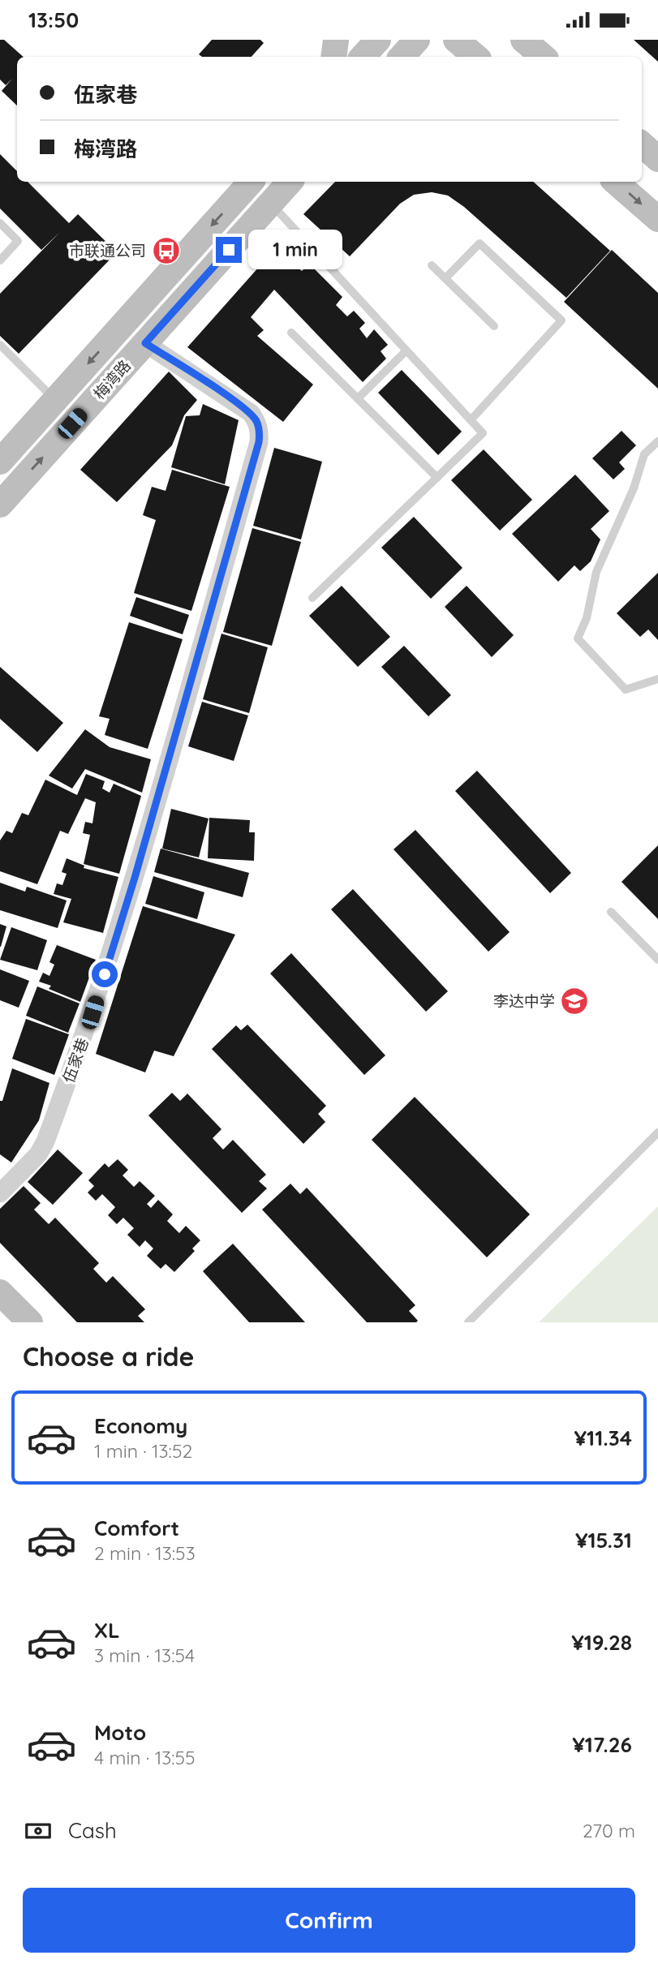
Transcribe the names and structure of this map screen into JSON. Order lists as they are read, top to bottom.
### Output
{
  "streets": {
    "street": ["梅湾路", "伍家巷"]
  },
  "crossings": [
    ["梅湾路", "伍家巷"]
  ],
  "places": {
    "bus stop": ["市联通公司"],
    "school or university": ["李达中学"]
  },
  "page": {
    "status": "13:50",
    "banner": ["伍家巷", "梅湾路"],
    "bubble": "1 min",
    "heading": "Choose a ride",
    "list": [
      {
        "name": "Economy",
        "note": "1 min · 13:52",
        "value": "¥11.34"
      },
      {
        "name": "Comfort",
        "note": "2 min · 13:53",
        "value": "¥15.31"
      },
      {
        "name": "XL",
        "note": "3 min · 13:54",
        "value": "¥19.28"
      },
      {
        "name": "Moto",
        "note": "4 min · 13:55",
        "value": "¥17.26"
      }
    ],
    "pay": ["Cash", "270 m"],
    "buttons": "Confirm"
  }
}
